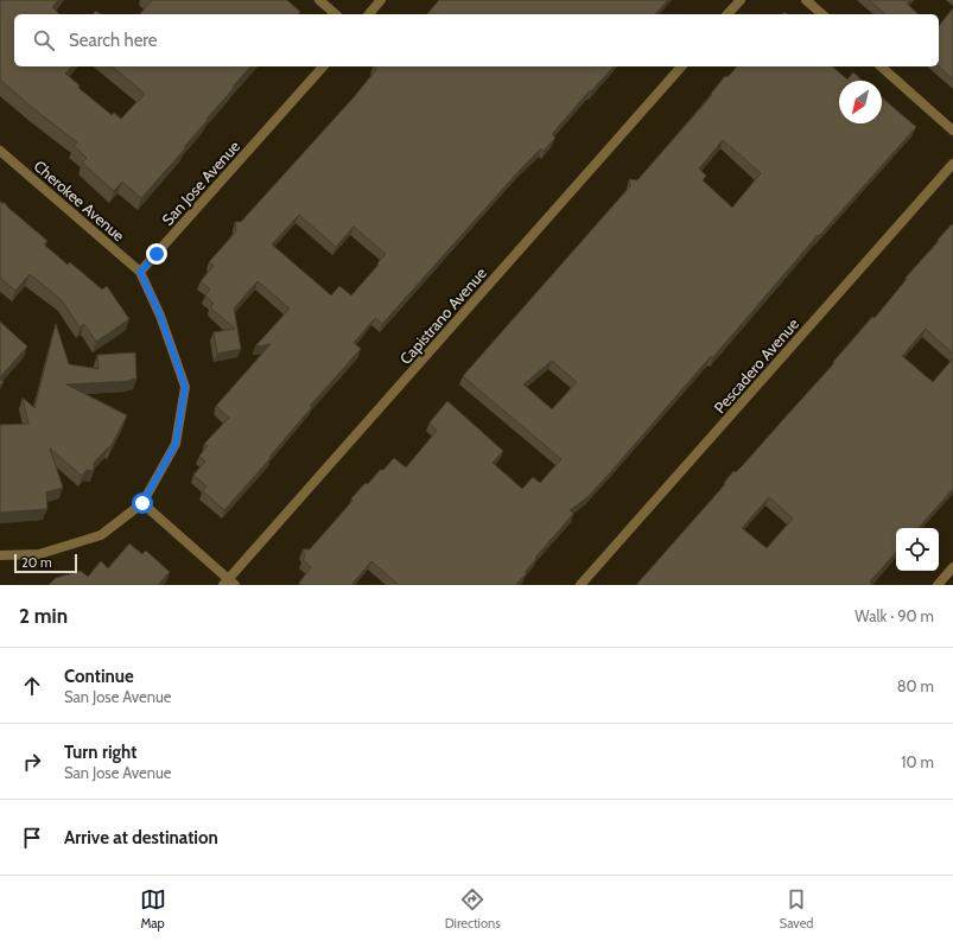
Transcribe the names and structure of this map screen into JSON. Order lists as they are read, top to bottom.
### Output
{
  "streets": {
    "street": [
      "San Jose Avenue",
      "Cherokee Avenue",
      "Capistrano Avenue",
      "Pescadero Avenue"
    ]
  },
  "crossings": [
    ["San Jose Avenue", "Cherokee Avenue"]
  ],
  "scale_bar": "20 m",
  "north": "bottom left",
  "page": {
    "search": "Search here",
    "scale": "20 m",
    "heading": ["2 min", "Walk · 90 m"],
    "list": [
      ["Continue", "San Jose Avenue", "80 m"],
      ["Turn right", "San Jose Avenue", "10 m"],
      "Arrive at destination"
    ],
    "nav": ["Map", "Directions", "Saved"]
  }
}
